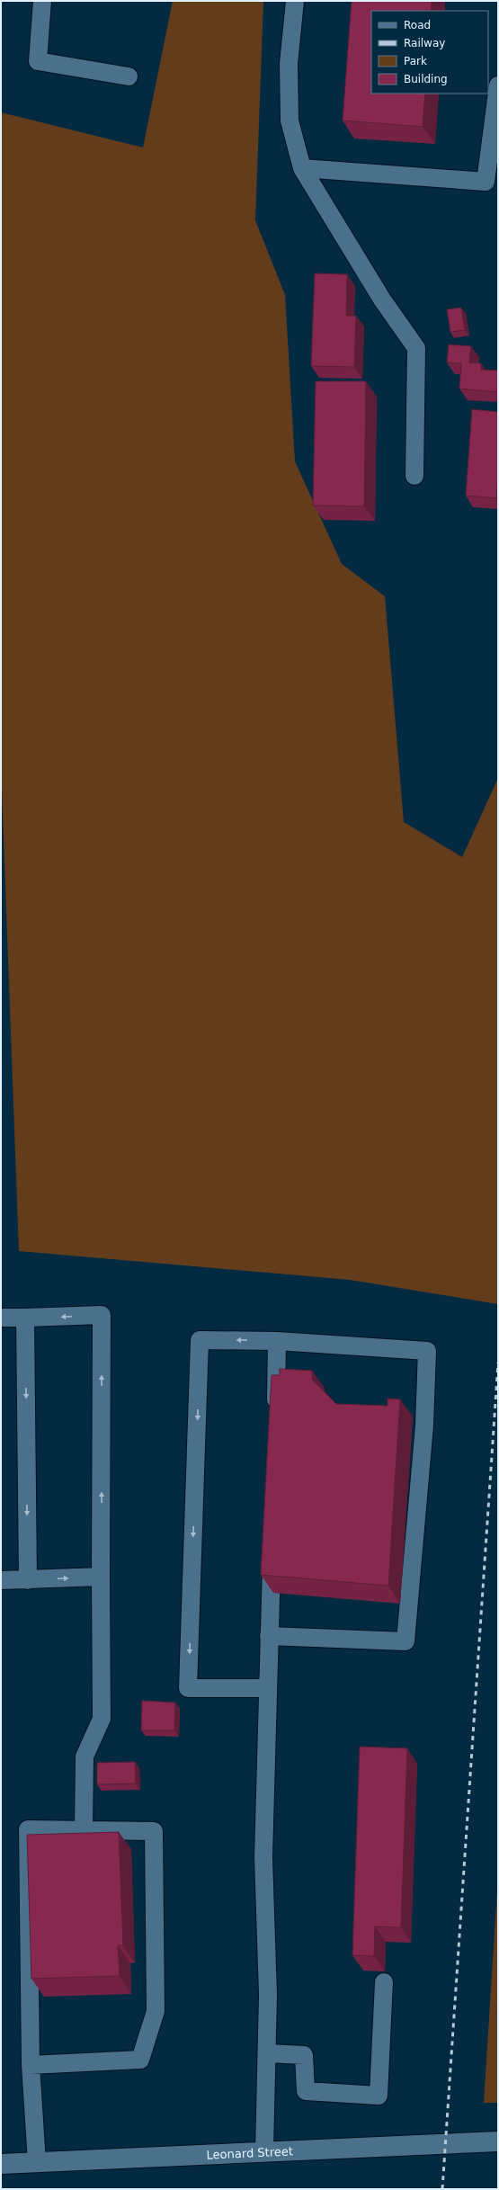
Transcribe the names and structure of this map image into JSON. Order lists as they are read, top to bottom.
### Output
{
  "streets": {
    "street": ["Leonard Street"]
  },
  "legend": [
    "Road",
    "Railway",
    "Park",
    "Building"
  ]
}
